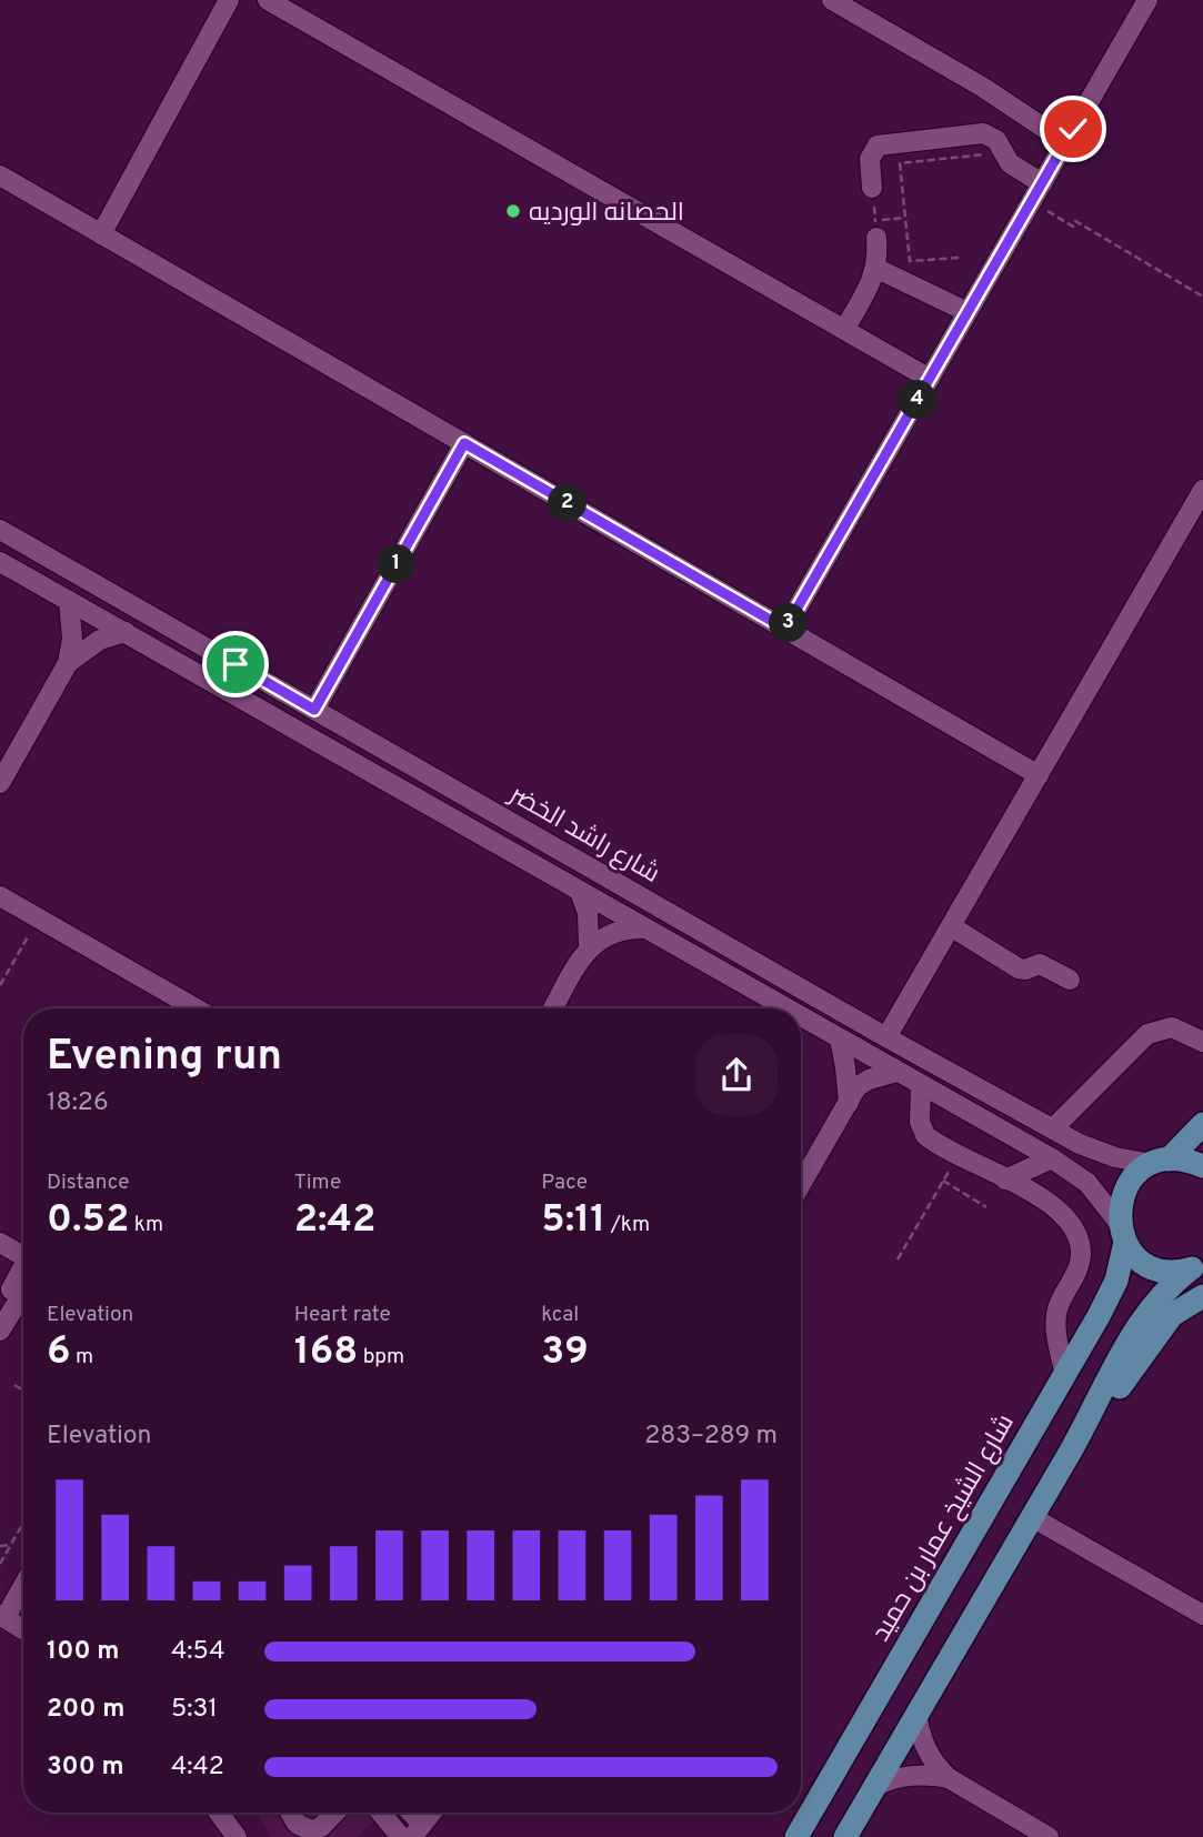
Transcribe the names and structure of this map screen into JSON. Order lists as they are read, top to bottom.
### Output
{
  "streets": {
    "main road": ["شارع الشيخ عمار بن حميد"],
    "street": ["شارع راشد الخضر"]
  },
  "crossings": [
    ["شارع راشد الخضر", "شارع الشيخ عمار بن حميد"]
  ],
  "places": ["الحصانه الورديه"],
  "page": {
    "pins": [
      "4",
      "2",
      "1",
      "3"
    ],
    "heading": ["Evening run", "18:26"],
    "stats": [
      ["Distance", "0.52 km"],
      ["Time", "2:42"],
      ["Pace", "5:11 /km"],
      ["Elevation", "6 m"],
      ["Heart rate", "168 bpm"],
      ["kcal", "39"]
    ],
    "chart": ["Elevation", "283–289 m"],
    "list": [
      {
        "name": "100 m",
        "note": "4:54"
      },
      {
        "name": "200 m",
        "note": "5:31"
      },
      {
        "name": "300 m",
        "note": "4:42"
      }
    ]
  }
}
